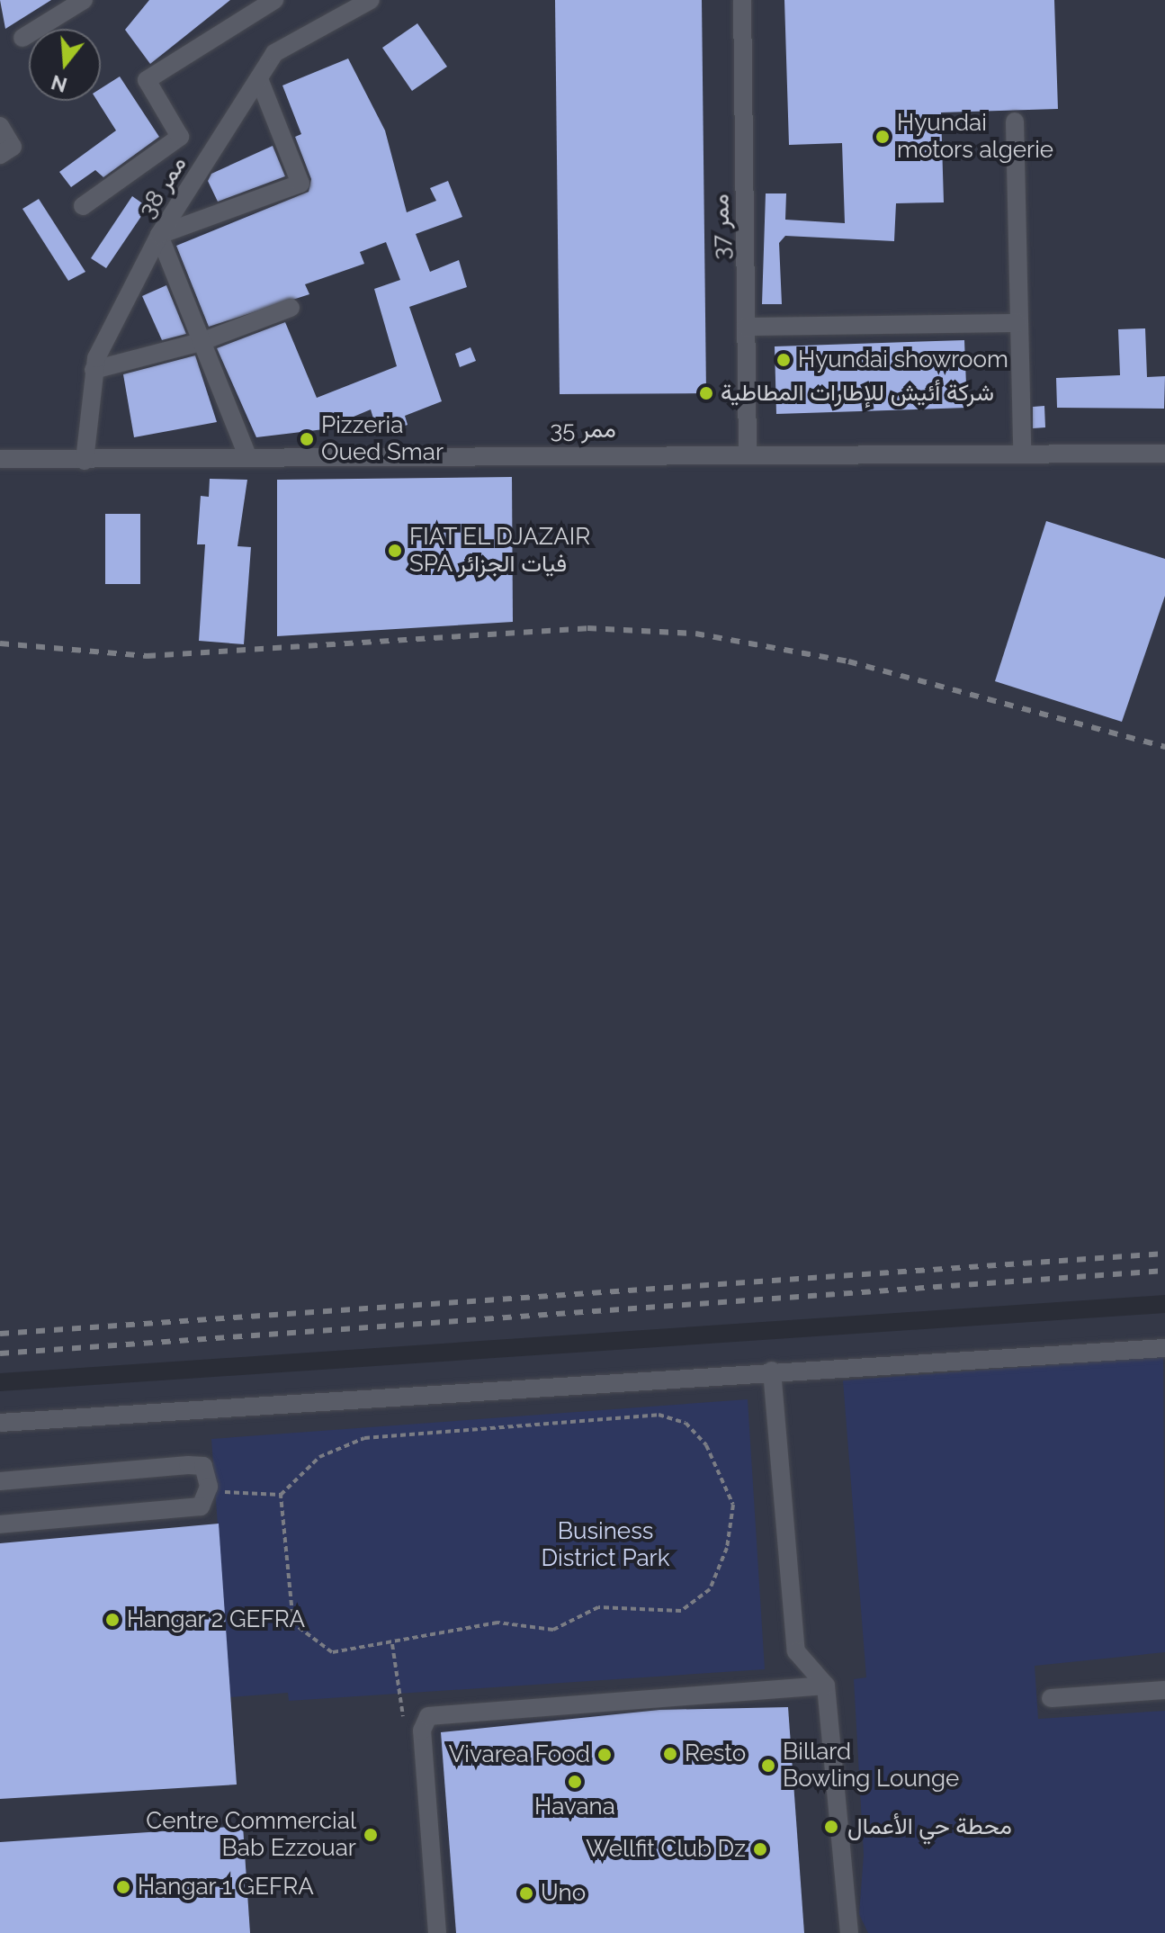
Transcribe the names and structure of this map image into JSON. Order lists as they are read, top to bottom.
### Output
{
  "streets": {
    "street": ["ممر 38", "ممر 37", "ممر 35"]
  },
  "crossings": [
    ["ممر 38", "ممر 35"],
    ["ممر 37", "ممر 35"]
  ],
  "parks": ["Business District Park"],
  "places": [
    "Hyundai motors algerie",
    "Hyundai showroom",
    "شركة أئيش للإطارات المطاطية",
    "Pizzeria Oued Smar",
    "FIAT EL DJAZAIR SPA فيات الجزائر",
    "Hangar 2 GEFRA",
    "Resto",
    "Vivarea Food",
    "Billard Bowling Lounge",
    "Havana",
    "محطة حي الأعمال",
    "Centre Commercial Bab Ezzouar",
    "Wellfit Club Dz",
    "Hangar 1 GEFRA",
    "Uno"
  ],
  "north": "bottom"
}
